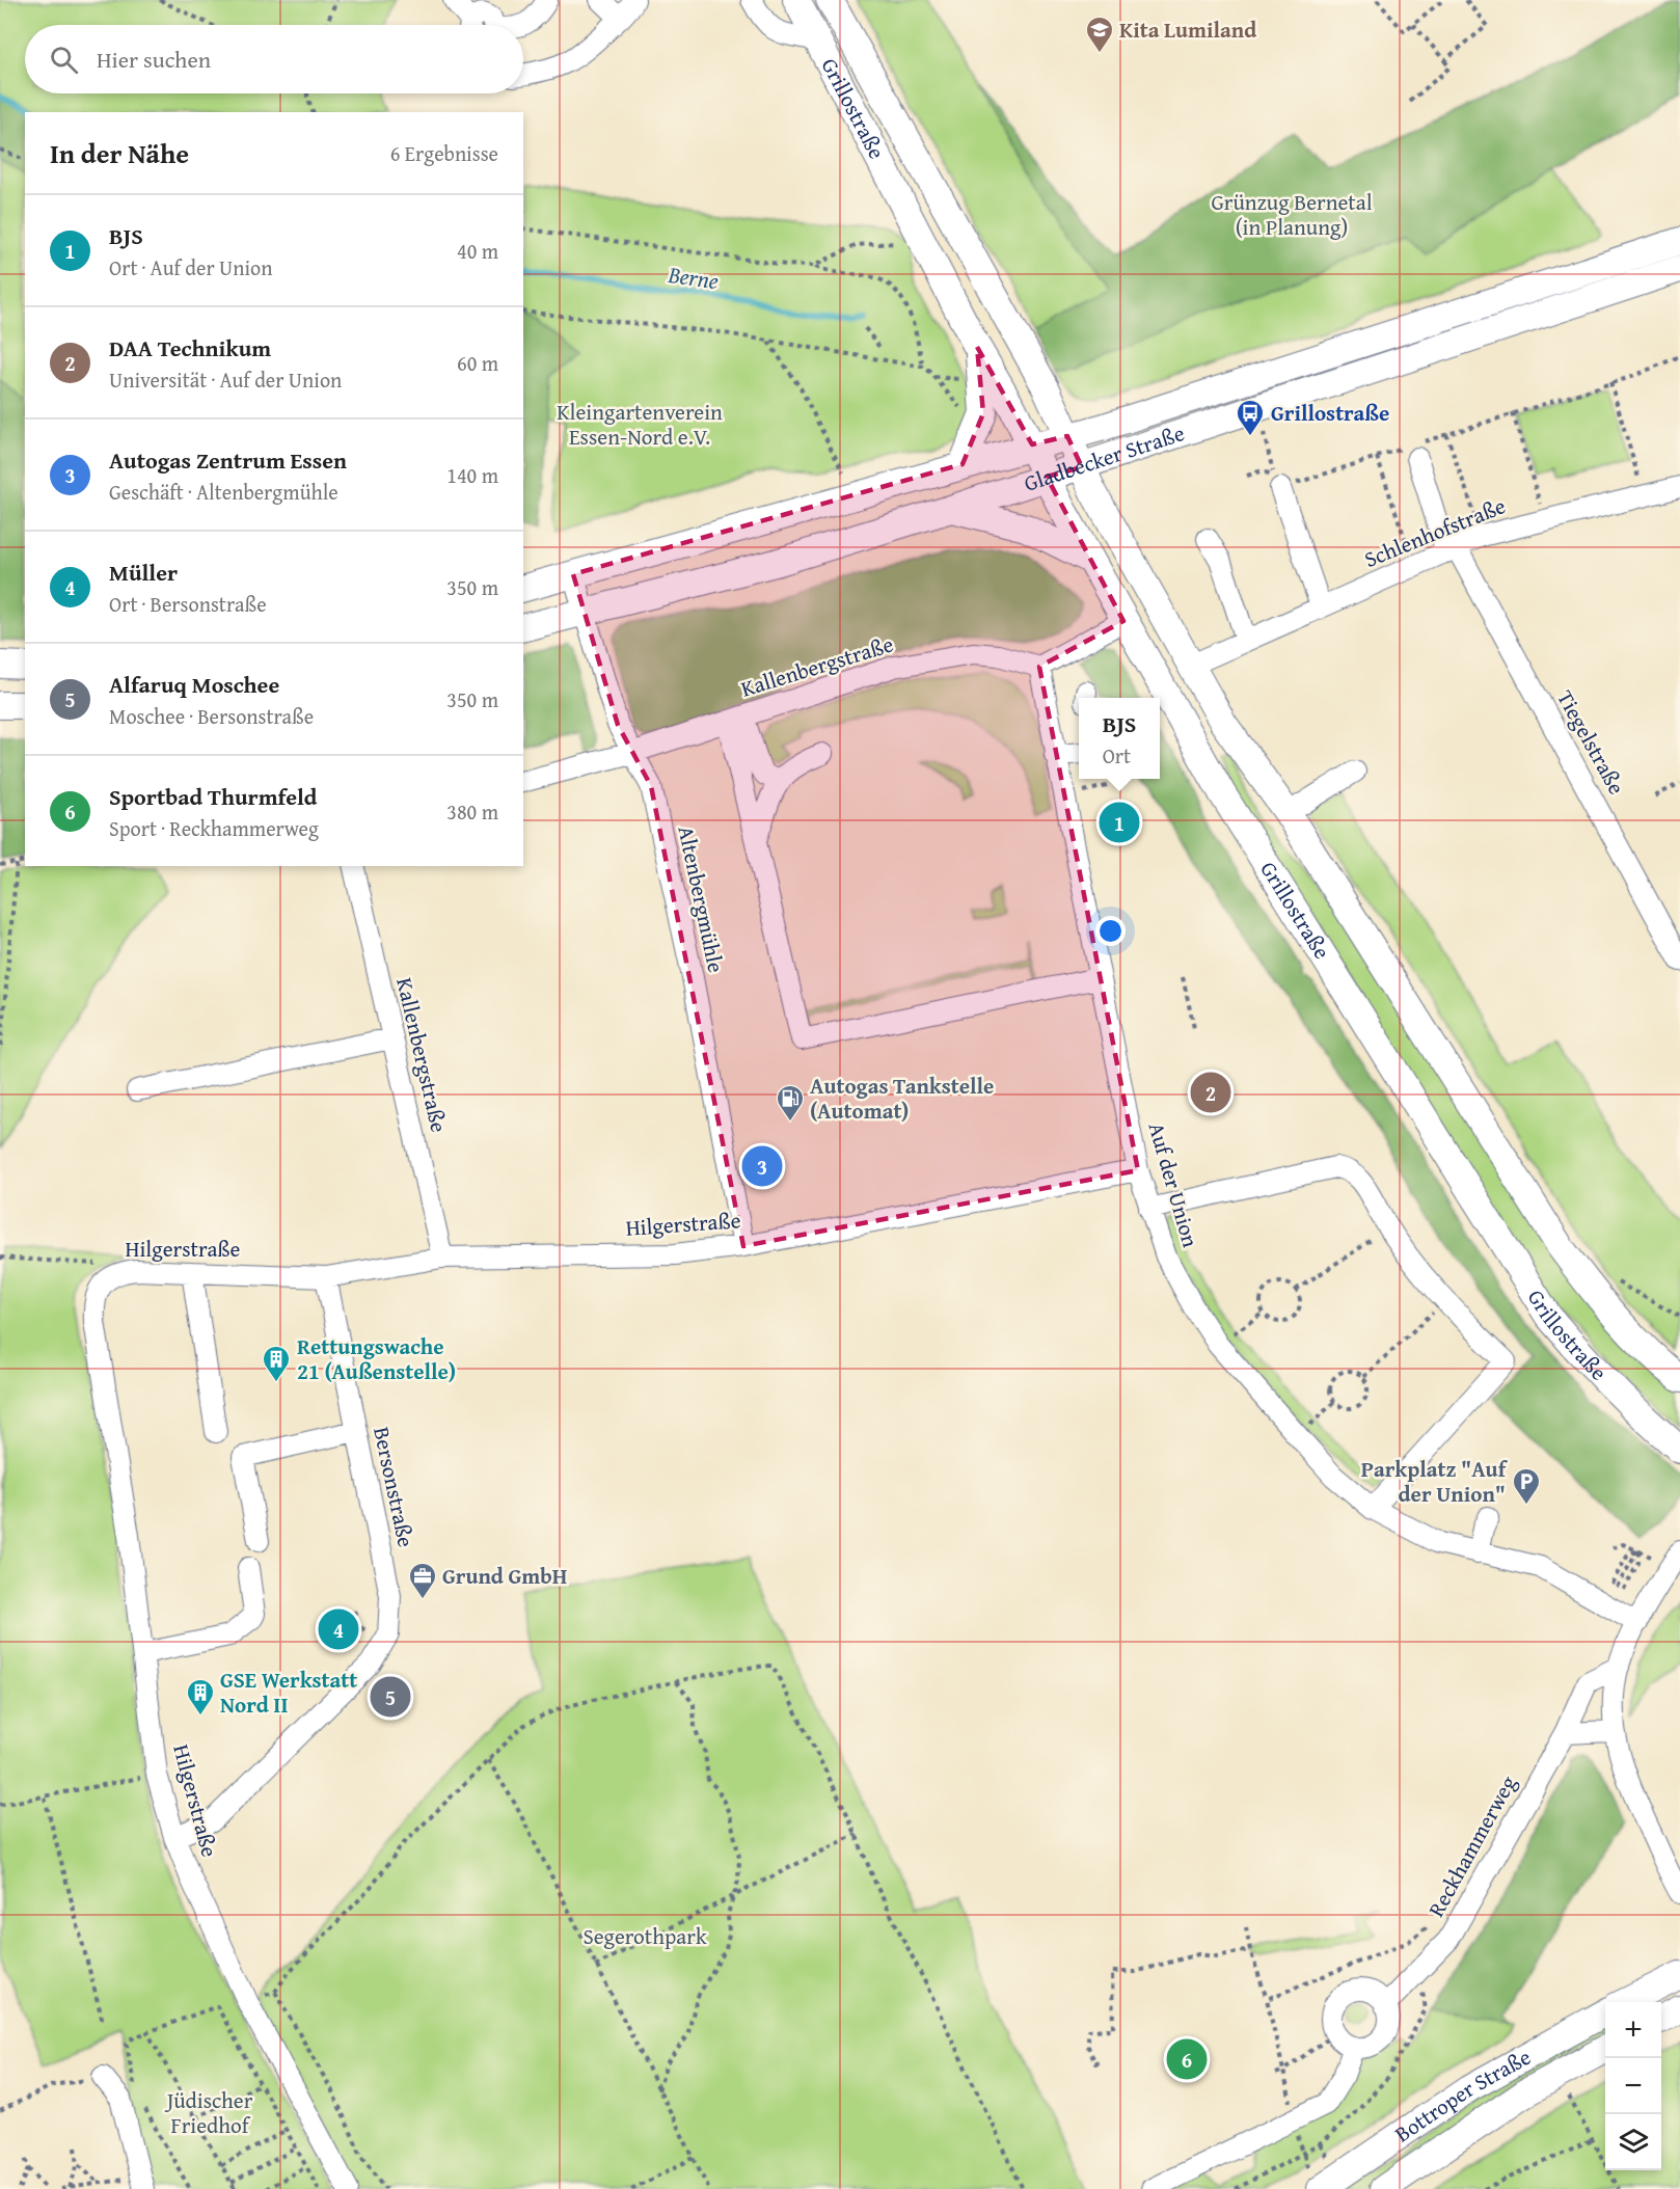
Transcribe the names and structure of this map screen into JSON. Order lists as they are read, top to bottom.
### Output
{
  "streets": {
    "main road": ["Grillostraße", "Gladbecker Straße", "Bottroper Straße"],
    "street": [
      "Schlenhofstraße",
      "Kallenbergstraße",
      "Tiegelstraße",
      "Altenbergmühle",
      "Auf der Union",
      "Hilgerstraße",
      "Bersonstraße",
      "Reckhammerweg"
    ]
  },
  "crossings": [
    ["Grillostraße", "Gladbecker Straße"],
    ["Grillostraße", "Schlenhofstraße"],
    ["Gladbecker Straße", "Altenbergmühle"],
    ["Schlenhofstraße", "Tiegelstraße"],
    ["Kallenbergstraße", "Altenbergmühle"],
    ["Kallenbergstraße", "Auf der Union"],
    ["Kallenbergstraße", "Hilgerstraße"],
    ["Altenbergmühle", "Hilgerstraße"],
    ["Auf der Union", "Hilgerstraße"],
    ["Hilgerstraße", "Bersonstraße"]
  ],
  "water": ["Berne"],
  "parks": [
    "Grünzug Bernetal (in Planung)",
    "Kleingartenverein Essen-Nord e.V.",
    "Segerothpark",
    "Jüdischer Friedhof"
  ],
  "places": {
    "school or university": ["Kita Lumiland"],
    "bus stop": ["Grillostraße"],
    "fuel station": ["Autogas Tankstelle (Automat)"],
    "building": ["Rettungswache 21 (Außenstelle)", "GSE Werkstatt Nord II"],
    "parking": ["Parkplatz \"Auf der Union\""],
    "office": ["Grund GmbH"]
  },
  "page": {
    "search": "Hier suchen",
    "heading": ["In der Nähe", "6 Ergebnisse"],
    "list": [
      {
        "mark": "1",
        "name": "BJS",
        "note": "Ort · Auf der Union",
        "value": "40 m"
      },
      {
        "mark": "2",
        "name": "DAA Technikum",
        "note": "Universität · Auf der Union",
        "value": "60 m"
      },
      {
        "mark": "3",
        "name": "Autogas Zentrum Essen",
        "note": "Geschäft · Altenbergmühle",
        "value": "140 m"
      },
      {
        "mark": "4",
        "name": "Müller",
        "note": "Ort · Bersonstraße",
        "value": "350 m"
      },
      {
        "mark": "5",
        "name": "Alfaruq Moschee",
        "note": "Moschee · Bersonstraße",
        "value": "350 m"
      },
      {
        "mark": "6",
        "name": "Sportbad Thurmfeld",
        "note": "Sport · Reckhammerweg",
        "value": "380 m"
      }
    ],
    "popup": ["BJS", "Ort"],
    "pins": [
      "1",
      "2",
      "3",
      "4",
      "5",
      "6"
    ],
    "map_buttons": ["+", "−"]
  }
}
